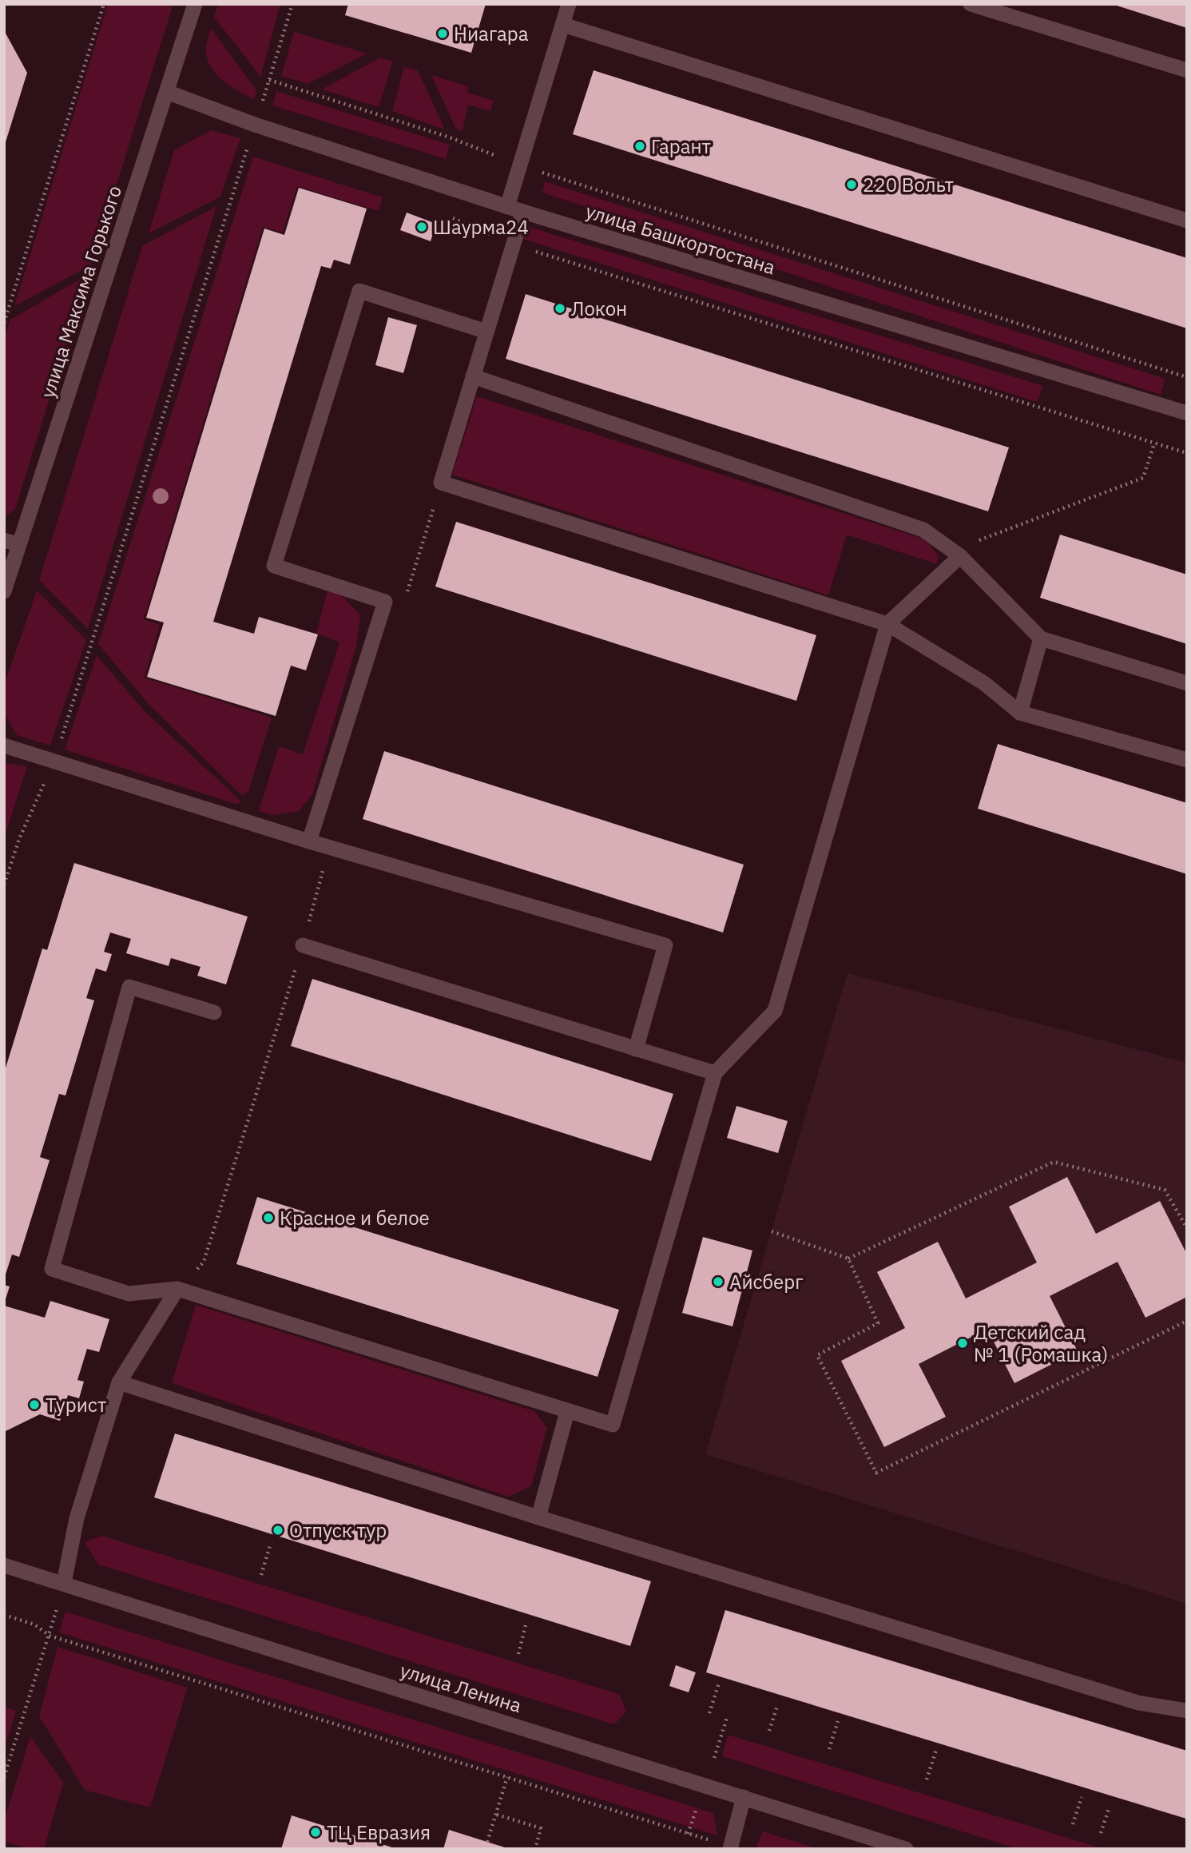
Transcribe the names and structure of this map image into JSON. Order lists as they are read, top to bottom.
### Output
{
  "streets": {
    "street": ["улица Башкортостана", "улица Максима Горького", "улица Ленина"]
  },
  "crossings": [
    ["улица Башкортостана", "улица Максима Горького"]
  ],
  "places": [
    "Ниагара",
    "Гарант",
    "220 Вольт",
    "Шаурма24",
    "Локон",
    "Красное и белое",
    "Айсберг",
    "Детский сад № 1 (Ромашка)",
    "Турист",
    "Отпуск тур",
    "ТЦ Евразия"
  ]
}
